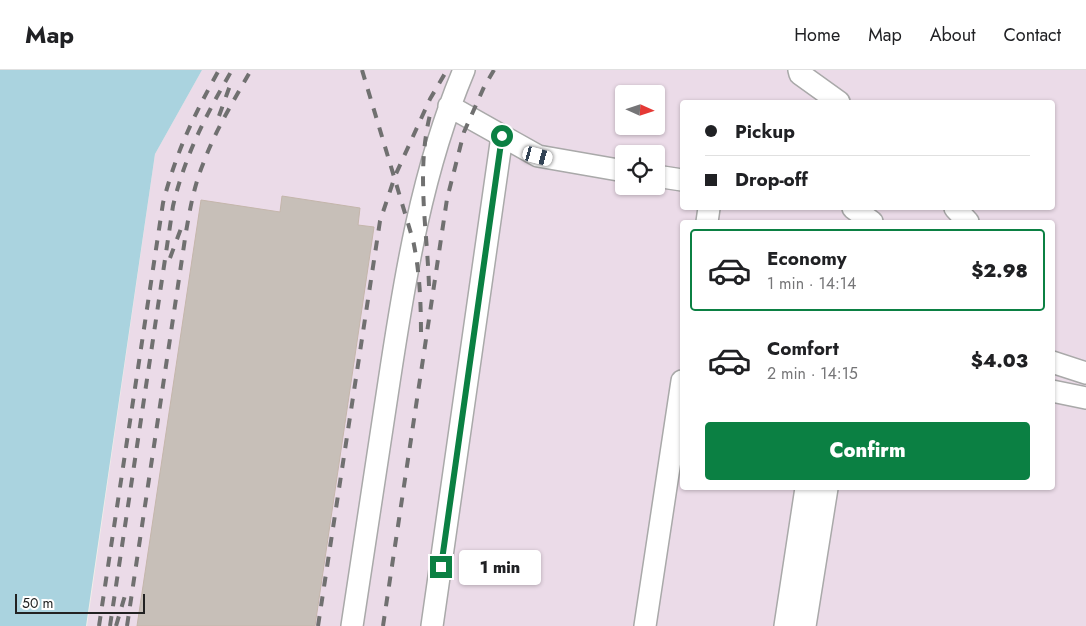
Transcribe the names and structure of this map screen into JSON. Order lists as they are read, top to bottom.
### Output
{
  "scale_bar": "50 m",
  "north": "right",
  "page": {
    "header": "Map",
    "nav": [
      "Home",
      "Map",
      "About",
      "Contact"
    ],
    "banner": ["Pickup", "Drop-off"],
    "list": [
      {
        "name": "Economy",
        "note": "1 min · 14:14",
        "value": "$2.98"
      },
      {
        "name": "Comfort",
        "note": "2 min · 14:15",
        "value": "$4.03"
      }
    ],
    "buttons": "Confirm",
    "bubble": "1 min",
    "scale": "50 m"
  }
}
